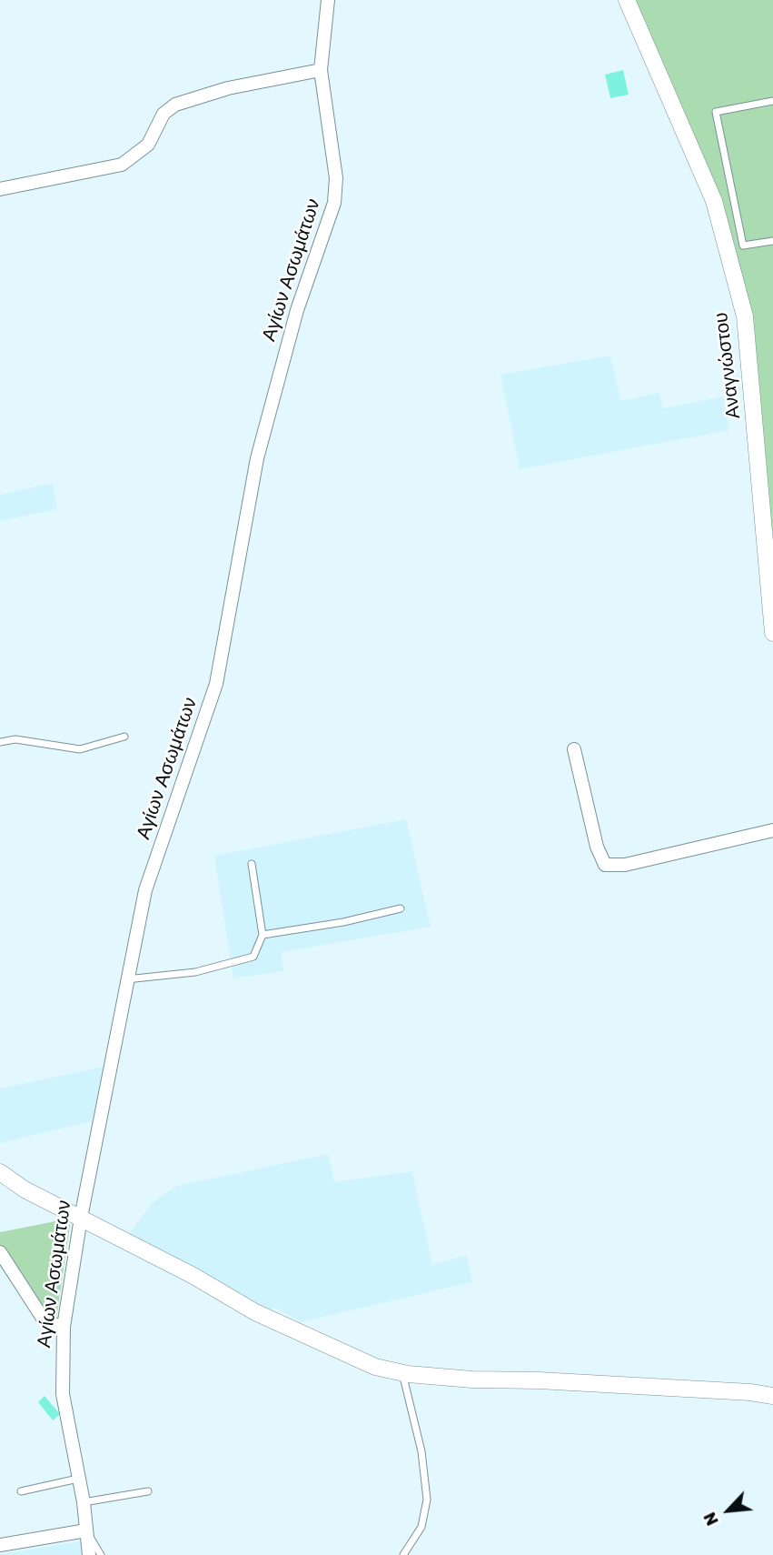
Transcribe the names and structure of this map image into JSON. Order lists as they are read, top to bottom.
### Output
{
  "streets": {
    "street": ["Αγίων Ασωμάτων", "Αναγνώστου"]
  },
  "north": "bottom left"
}
